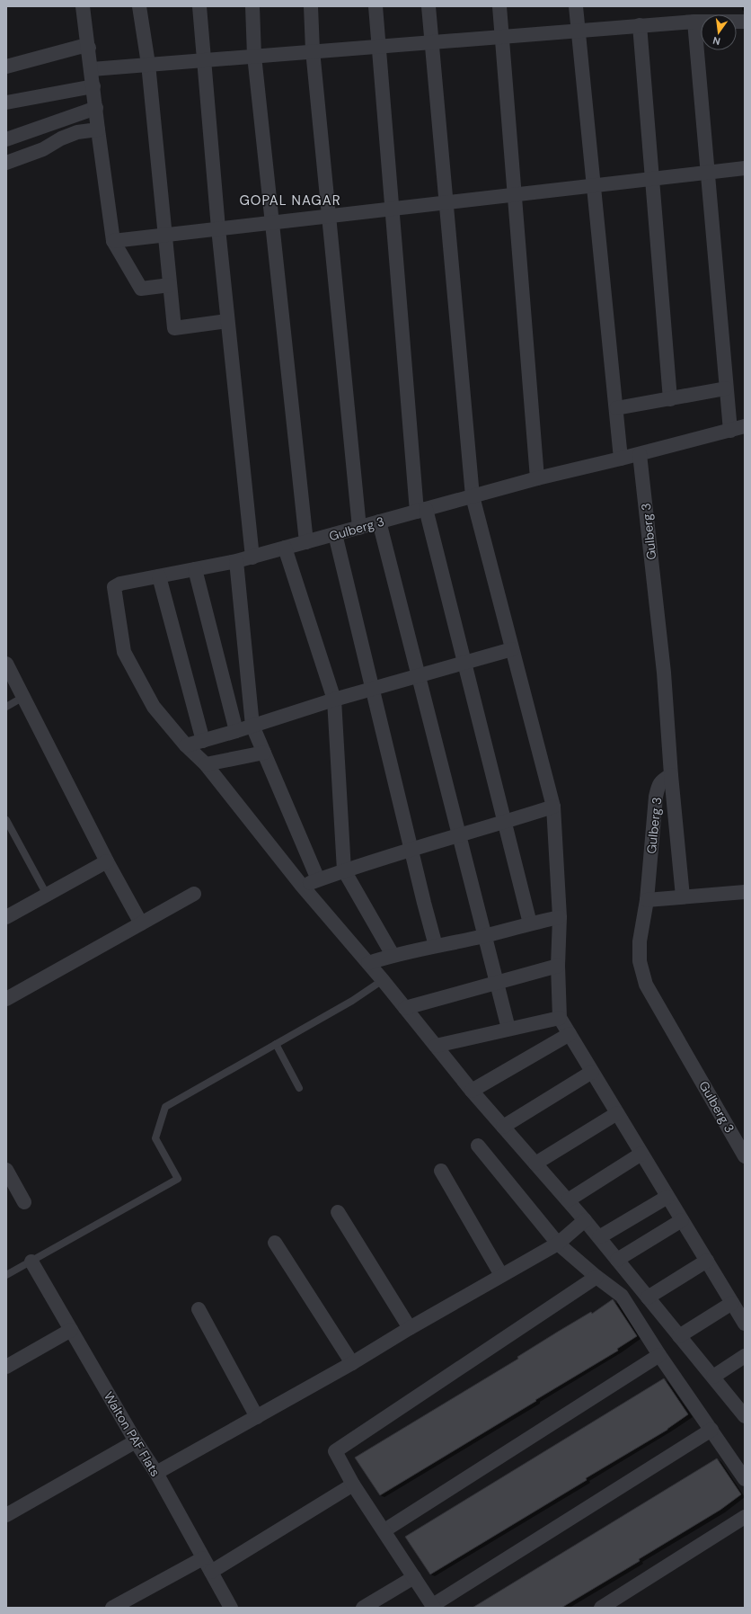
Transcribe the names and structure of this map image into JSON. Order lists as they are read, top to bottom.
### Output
{
  "streets": {
    "street": ["Gulberg 3", "Walton PAF Flats"]
  },
  "districts": ["GOPAL NAGAR"],
  "north": "bottom"
}
